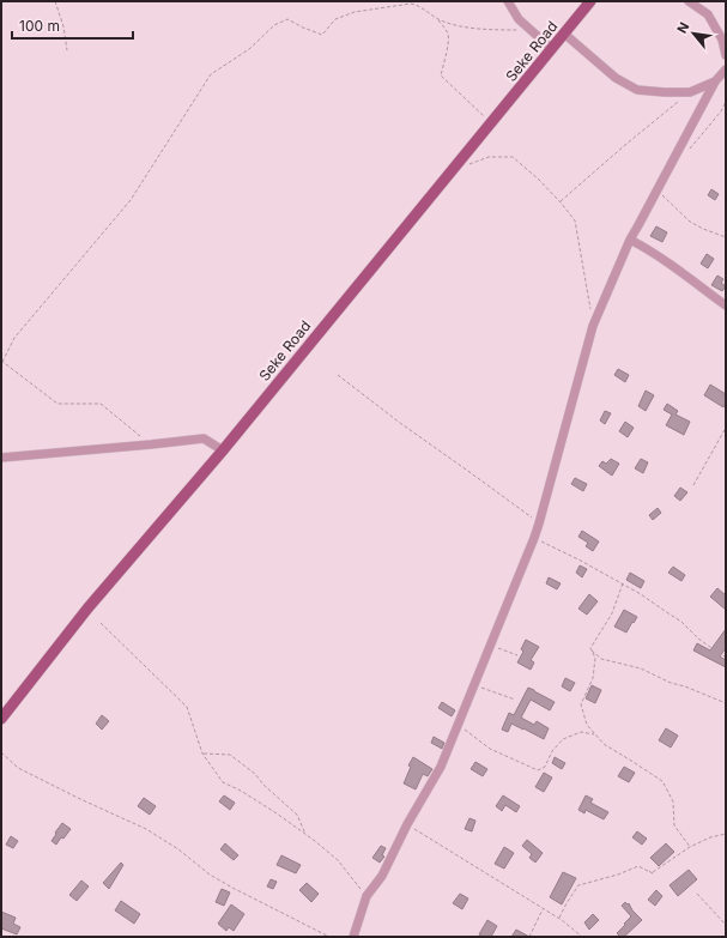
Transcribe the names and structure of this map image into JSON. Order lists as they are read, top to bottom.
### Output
{
  "streets": {
    "main road": ["Seke Road"]
  },
  "scale_bar": "100 m",
  "north": "top left"
}
